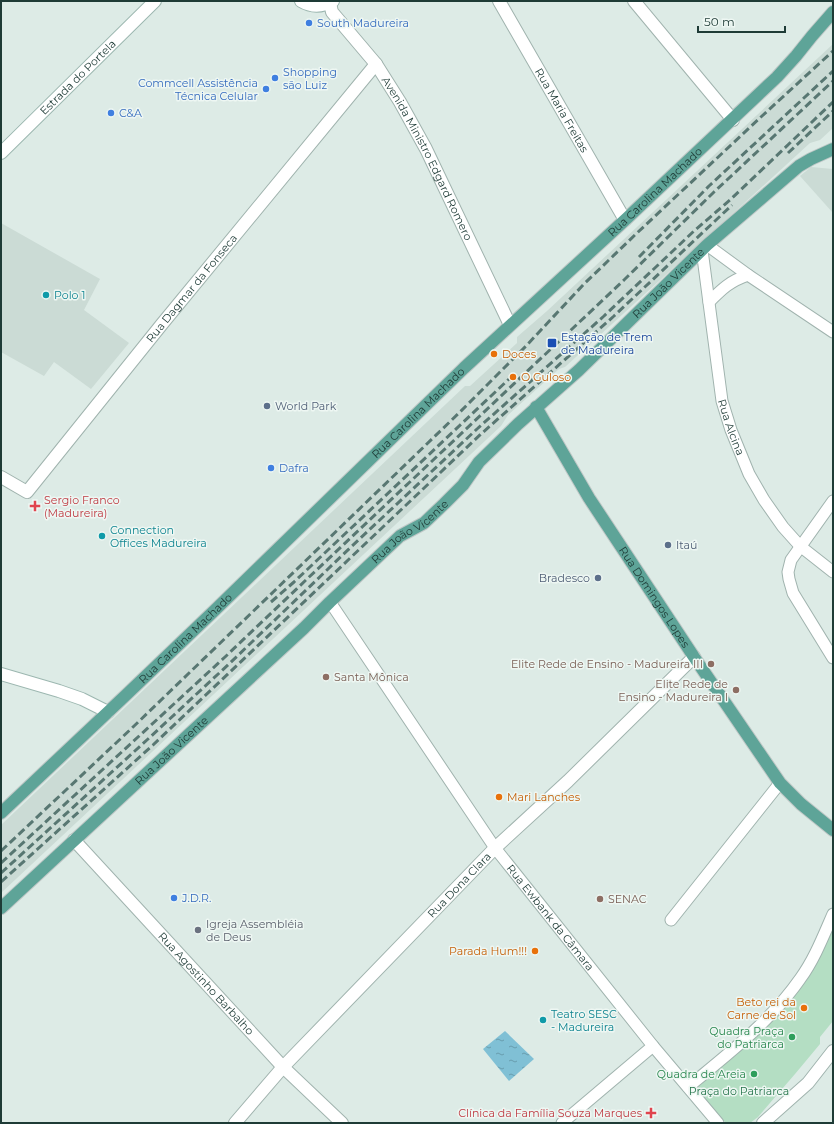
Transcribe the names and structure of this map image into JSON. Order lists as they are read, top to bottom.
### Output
{
  "streets": {
    "main road": ["Rua Carolina Machado", "Rua João Vicente", "Rua Domingos Lopes"],
    "street": [
      "Estrada do Portela",
      "Rua Maria Freitas",
      "Avenida Ministro Edgard Romero",
      "Rua Dagmar da Fonseca",
      "Rua Alcina",
      "Rua Dona Clara",
      "Rua Ewbank da Câmara",
      "Rua Agostinho Barbalho"
    ]
  },
  "crossings": [
    ["Rua Maria Freitas", "Rua Carolina Machado"],
    ["Avenida Ministro Edgard Romero", "Rua Carolina Machado"],
    ["Avenida Ministro Edgard Romero", "Rua Dagmar da Fonseca"],
    ["Rua João Vicente", "Rua Alcina"],
    ["Rua João Vicente", "Rua Domingos Lopes"],
    ["Rua João Vicente", "Rua Ewbank da Câmara"],
    ["Rua João Vicente", "Rua Agostinho Barbalho"],
    ["Rua Domingos Lopes", "Rua Dona Clara"],
    ["Rua Dona Clara", "Rua Ewbank da Câmara"],
    ["Rua Dona Clara", "Rua Agostinho Barbalho"]
  ],
  "parks": ["Praça do Patriarca"],
  "places": {
    "other": [
      "South Madureira",
      "Shopping são Luiz",
      "Commcell Assistência Técnica Celular",
      "C&A",
      "Polo 1",
      "Doces",
      "O Guloso",
      "World Park",
      "Dafra",
      "Connection Offices Madureira",
      "Itaú",
      "Bradesco",
      "Elite Rede de Ensino - Madureira III",
      "Santa Mônica",
      "Elite Rede de Ensino - Madureira I",
      "Mari Lanches",
      "J.D.R.",
      "SENAC",
      "Igreja Assembléia de Deus",
      "Parada Hum!!!",
      "Beto rei da Carne de Sol",
      "Teatro SESC - Madureira",
      "Quadra Praça do Patriarca",
      "Quadra de Areia"
    ],
    "transit": ["Estação de Trem de Madureira"],
    "health": ["Sergio Franco (Madureira)", "Clínica da Família Souza Marques"]
  },
  "scale_bar": "50 m"
}
